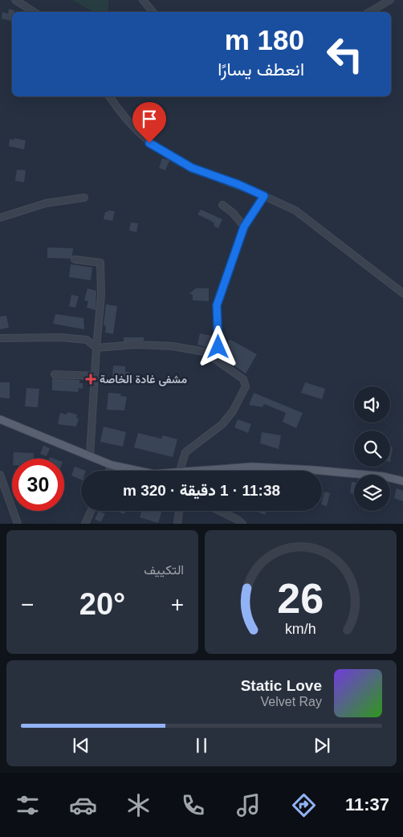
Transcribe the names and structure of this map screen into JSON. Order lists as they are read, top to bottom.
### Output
{
  "places": {
    "health": ["مشفى غادة الخاصة"]
  },
  "page": {
    "turn": ["180 m", "انعطف يسارًا"],
    "limit": "30",
    "trip": "11:38 · 1 دقيقة · 320 m",
    "tile": "التكييف",
    "heat": ["−", "20°", "+"],
    "song": ["Static Love", "Velvet Ray"],
    "tabs": "11:37",
    "gauge": ["26", "km/h"]
  }
}
